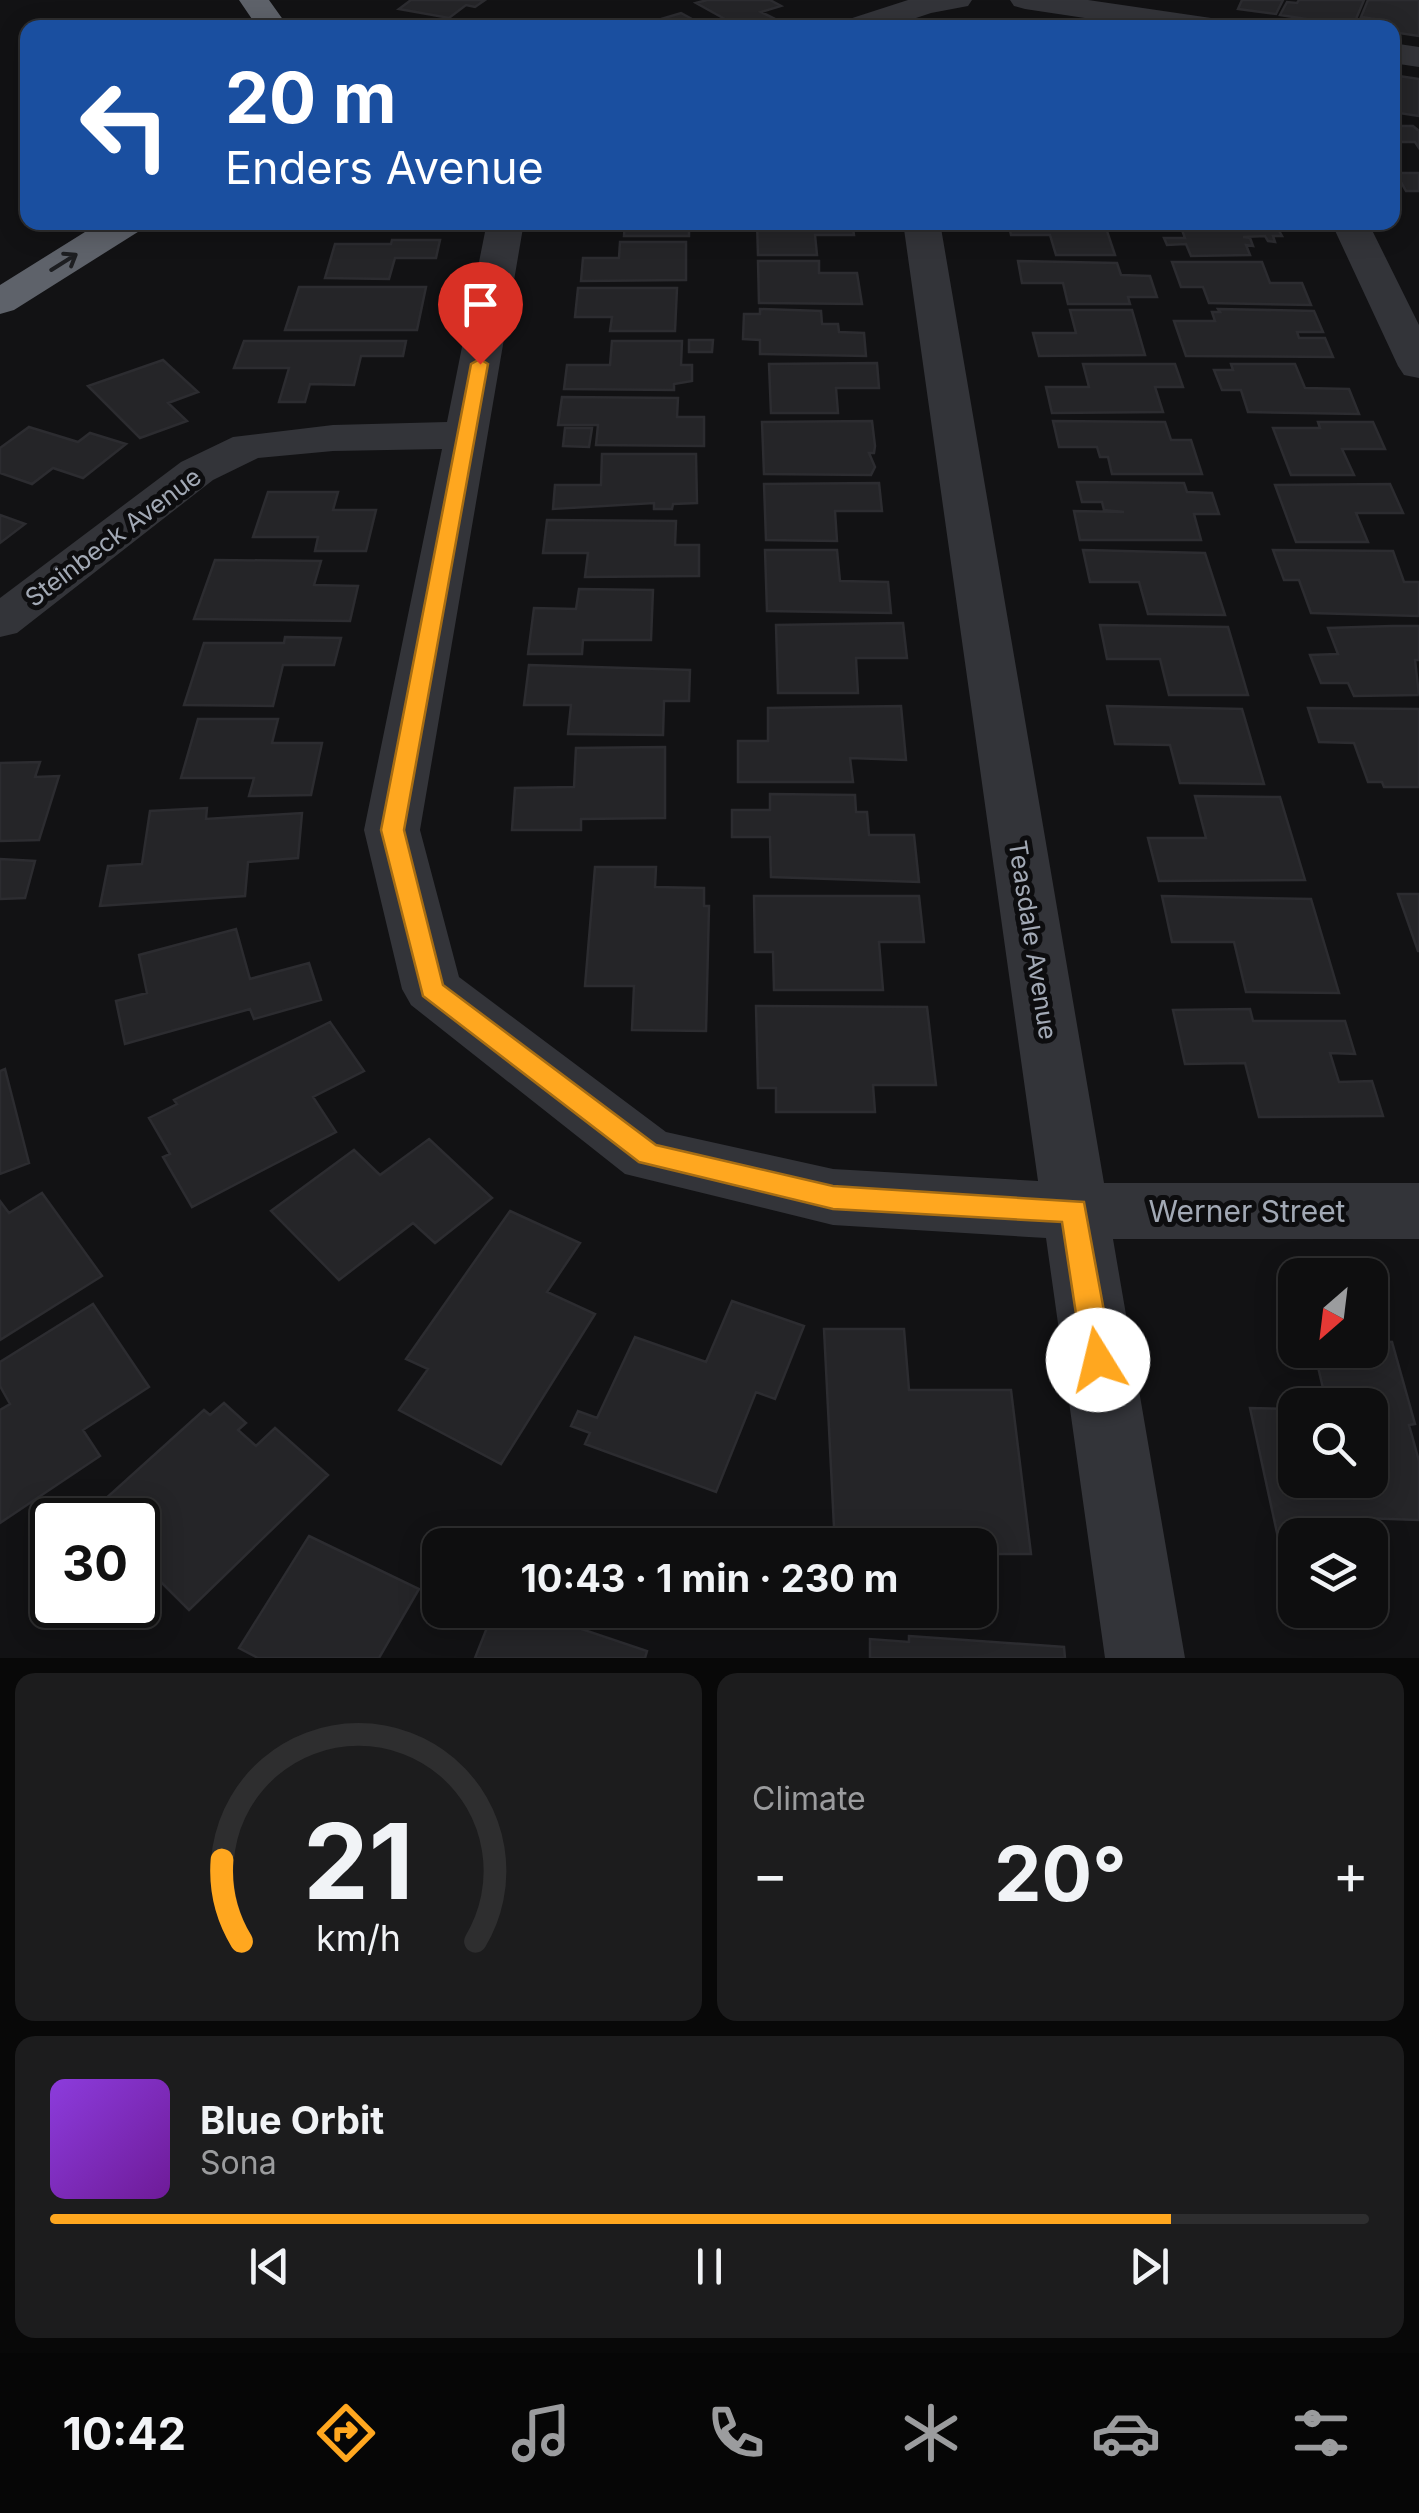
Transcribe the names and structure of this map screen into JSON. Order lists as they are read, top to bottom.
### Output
{
  "streets": {
    "street": ["Steinbeck Avenue", "Teasdale Avenue", "Werner Street"]
  },
  "crossings": [
    ["Steinbeck Avenue", "Werner Street"],
    ["Teasdale Avenue", "Werner Street"]
  ],
  "north": "bottom left",
  "page": {
    "turn": ["20 m", "Enders Avenue"],
    "limit": "30",
    "trip": "10:43 · 1 min · 230 m",
    "tile": "Climate",
    "heat": ["−", "20°", "+"],
    "song": ["Blue Orbit", "Sona"],
    "tabs": "10:42",
    "gauge": ["21", "km/h"]
  }
}
